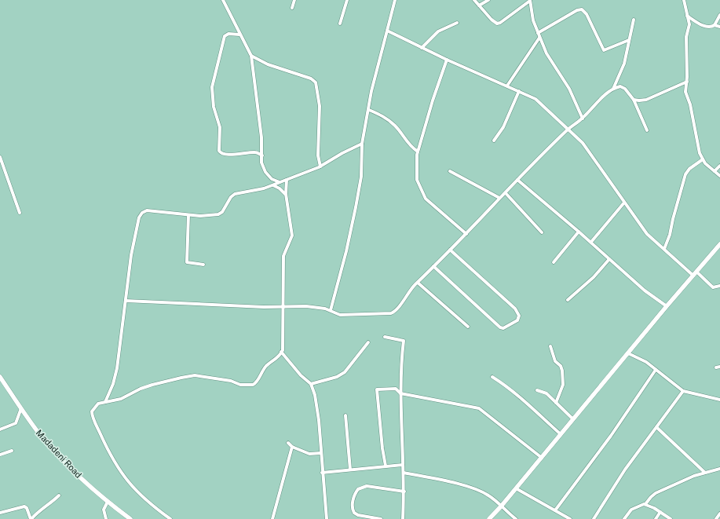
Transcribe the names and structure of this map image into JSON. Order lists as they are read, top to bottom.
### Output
{
  "streets": {
    "street": ["Madadeni Road"]
  }
}
